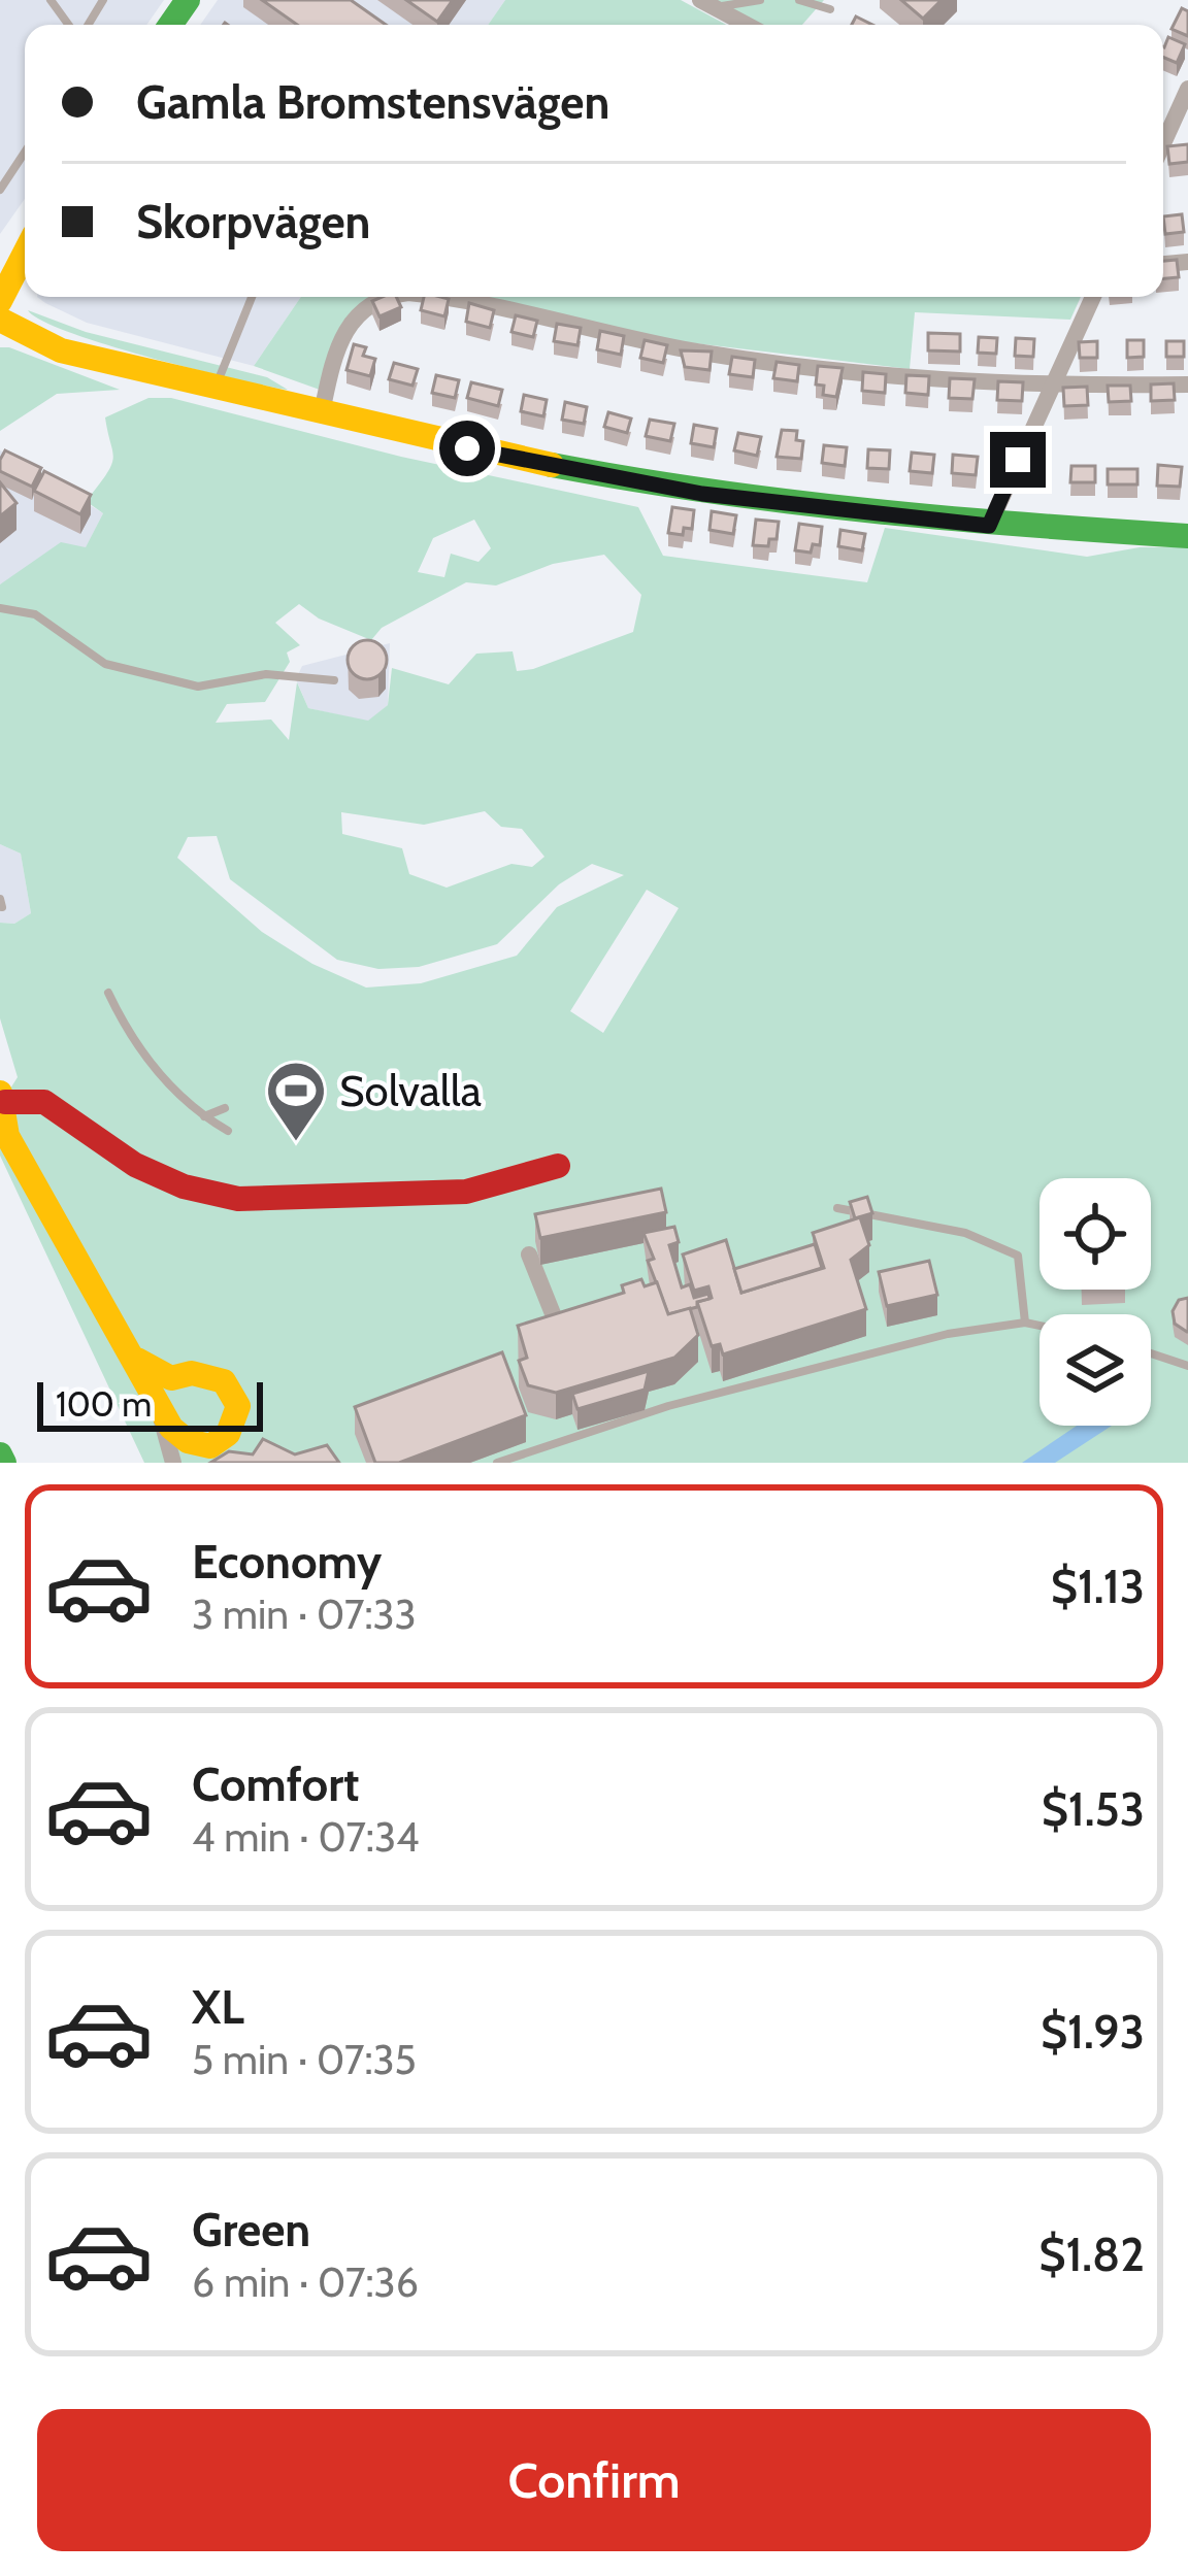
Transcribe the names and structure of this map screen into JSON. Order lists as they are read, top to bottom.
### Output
{
  "places": {
    "sports": ["Solvalla"]
  },
  "scale_bar": "100 m",
  "page": {
    "banner": ["Gamla Bromstensvägen", "Skorpvägen"],
    "scale": "100 m",
    "list": [
      {
        "name": "Economy",
        "note": "3 min · 07:33",
        "value": "$1.13"
      },
      {
        "name": "Comfort",
        "note": "4 min · 07:34",
        "value": "$1.53"
      },
      {
        "name": "XL",
        "note": "5 min · 07:35",
        "value": "$1.93"
      },
      {
        "name": "Green",
        "note": "6 min · 07:36",
        "value": "$1.82"
      }
    ],
    "buttons": "Confirm"
  }
}
